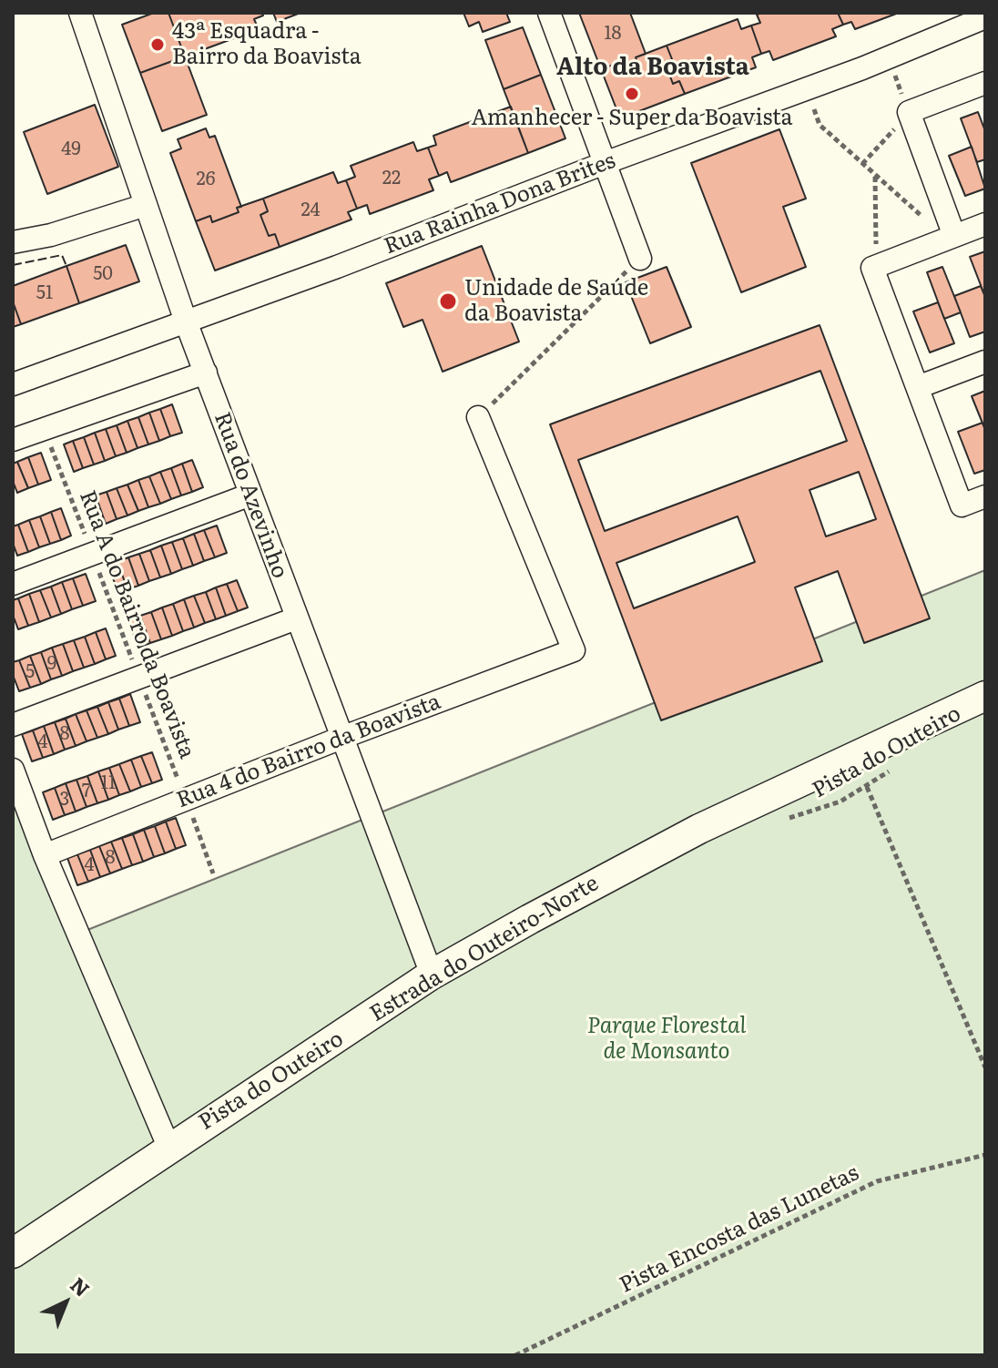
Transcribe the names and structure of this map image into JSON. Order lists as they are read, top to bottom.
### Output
{
  "streets": {
    "street": [
      "Rua Rainha Dona Brites",
      "Rua do Azevinho",
      "Rua 4 do Bairro da Boavista",
      "Estrada do Outeiro-Norte"
    ],
    "path": ["Rua A do Bairro da Boavista", "Pista do Outeiro", "Pista Encosta das Lunetas"]
  },
  "crossings": [
    ["Rua Rainha Dona Brites", "Rua do Azevinho"],
    ["Rua do Azevinho", "Rua 4 do Bairro da Boavista"],
    ["Rua do Azevinho", "Estrada do Outeiro-Norte"],
    ["Rua A do Bairro da Boavista", "Rua 4 do Bairro da Boavista"]
  ],
  "districts": ["Alto da Boavista"],
  "parks": ["Parque Florestal de Monsanto"],
  "places": ["43ª Esquadra - Bairro da Boavista", "Amanhecer - Super da Boavista", "Unidade de Saúde da Boavista"],
  "house_numbers": [
    "18",
    "49",
    "22",
    "26",
    "24",
    "50",
    "51",
    "9",
    "5",
    "8",
    "4",
    "11",
    "7",
    "3",
    "8",
    "4"
  ],
  "north": "top right"
}
